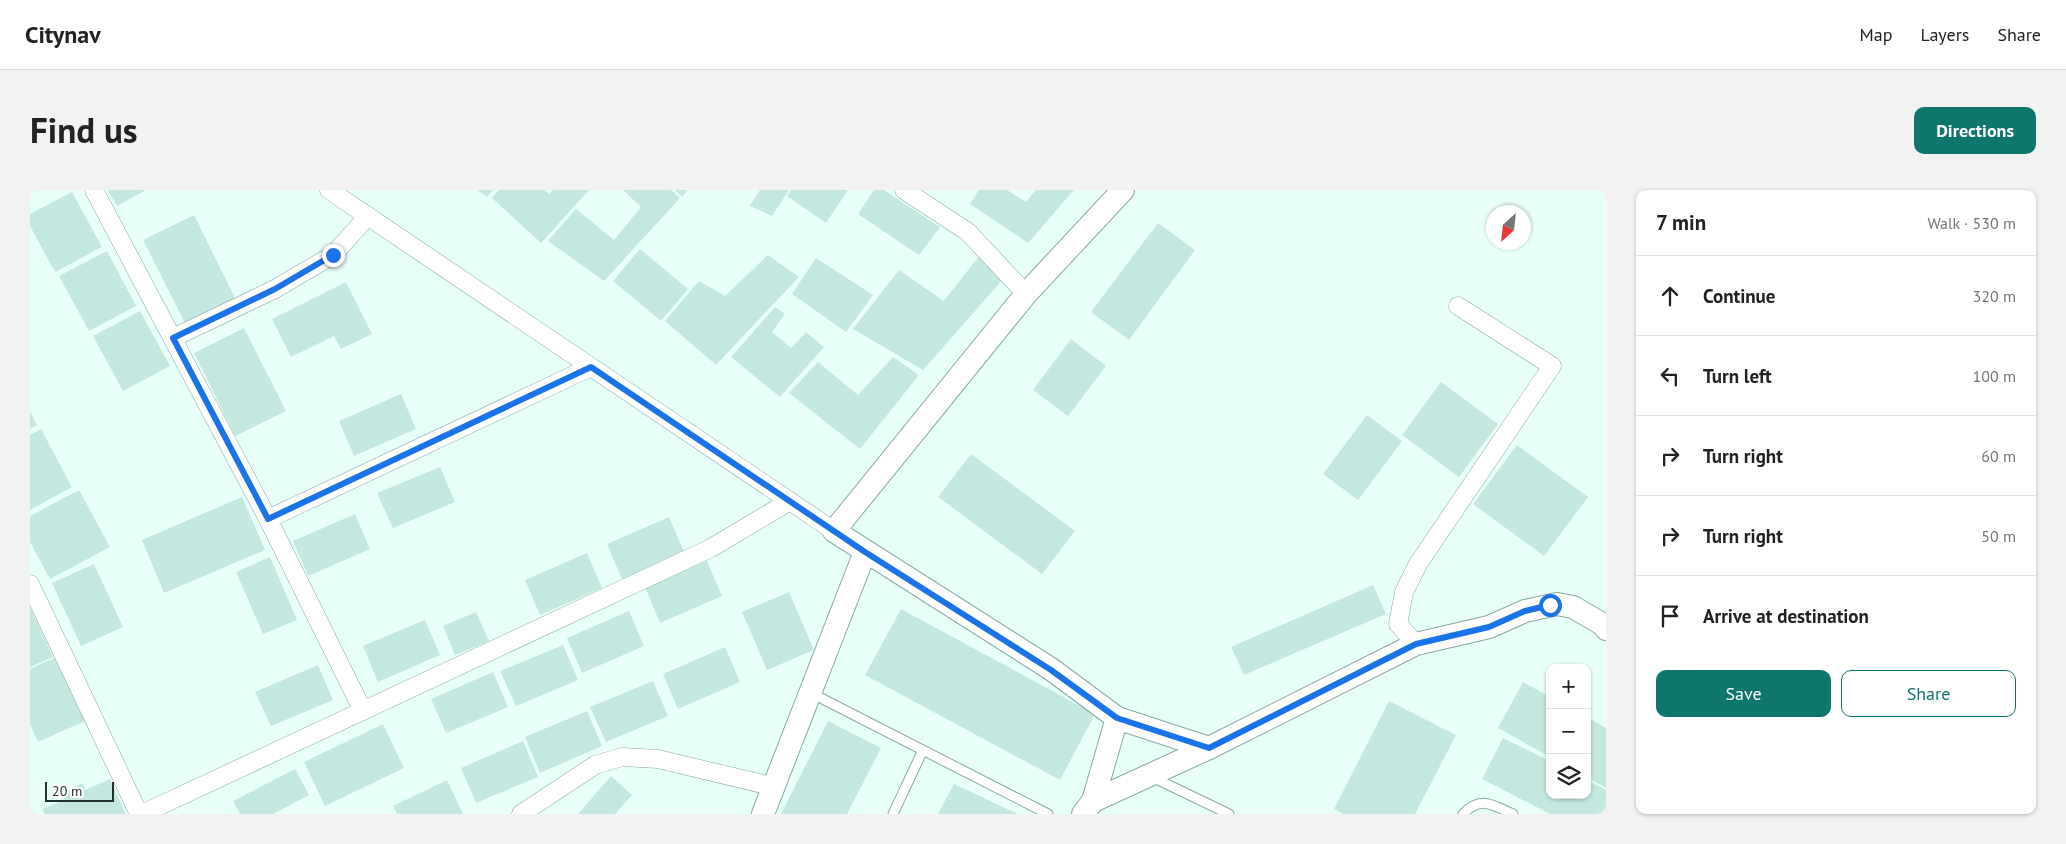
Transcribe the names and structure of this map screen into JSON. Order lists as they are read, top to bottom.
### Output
{
  "scale_bar": "20 m",
  "north": "bottom left",
  "page": {
    "header": "Citynav",
    "nav": ["Map", "Layers", "Share"],
    "title": "Find us",
    "buttons": [
      "Directions",
      ["Save", "Share"]
    ],
    "heading": ["7 min", "Walk · 530 m"],
    "list": [
      ["Continue", "320 m"],
      ["Turn left", "100 m"],
      ["Turn right", "60 m"],
      ["Turn right", "50 m"],
      "Arrive at destination"
    ],
    "map_buttons": ["+", "−"],
    "scale": "20 m"
  }
}
